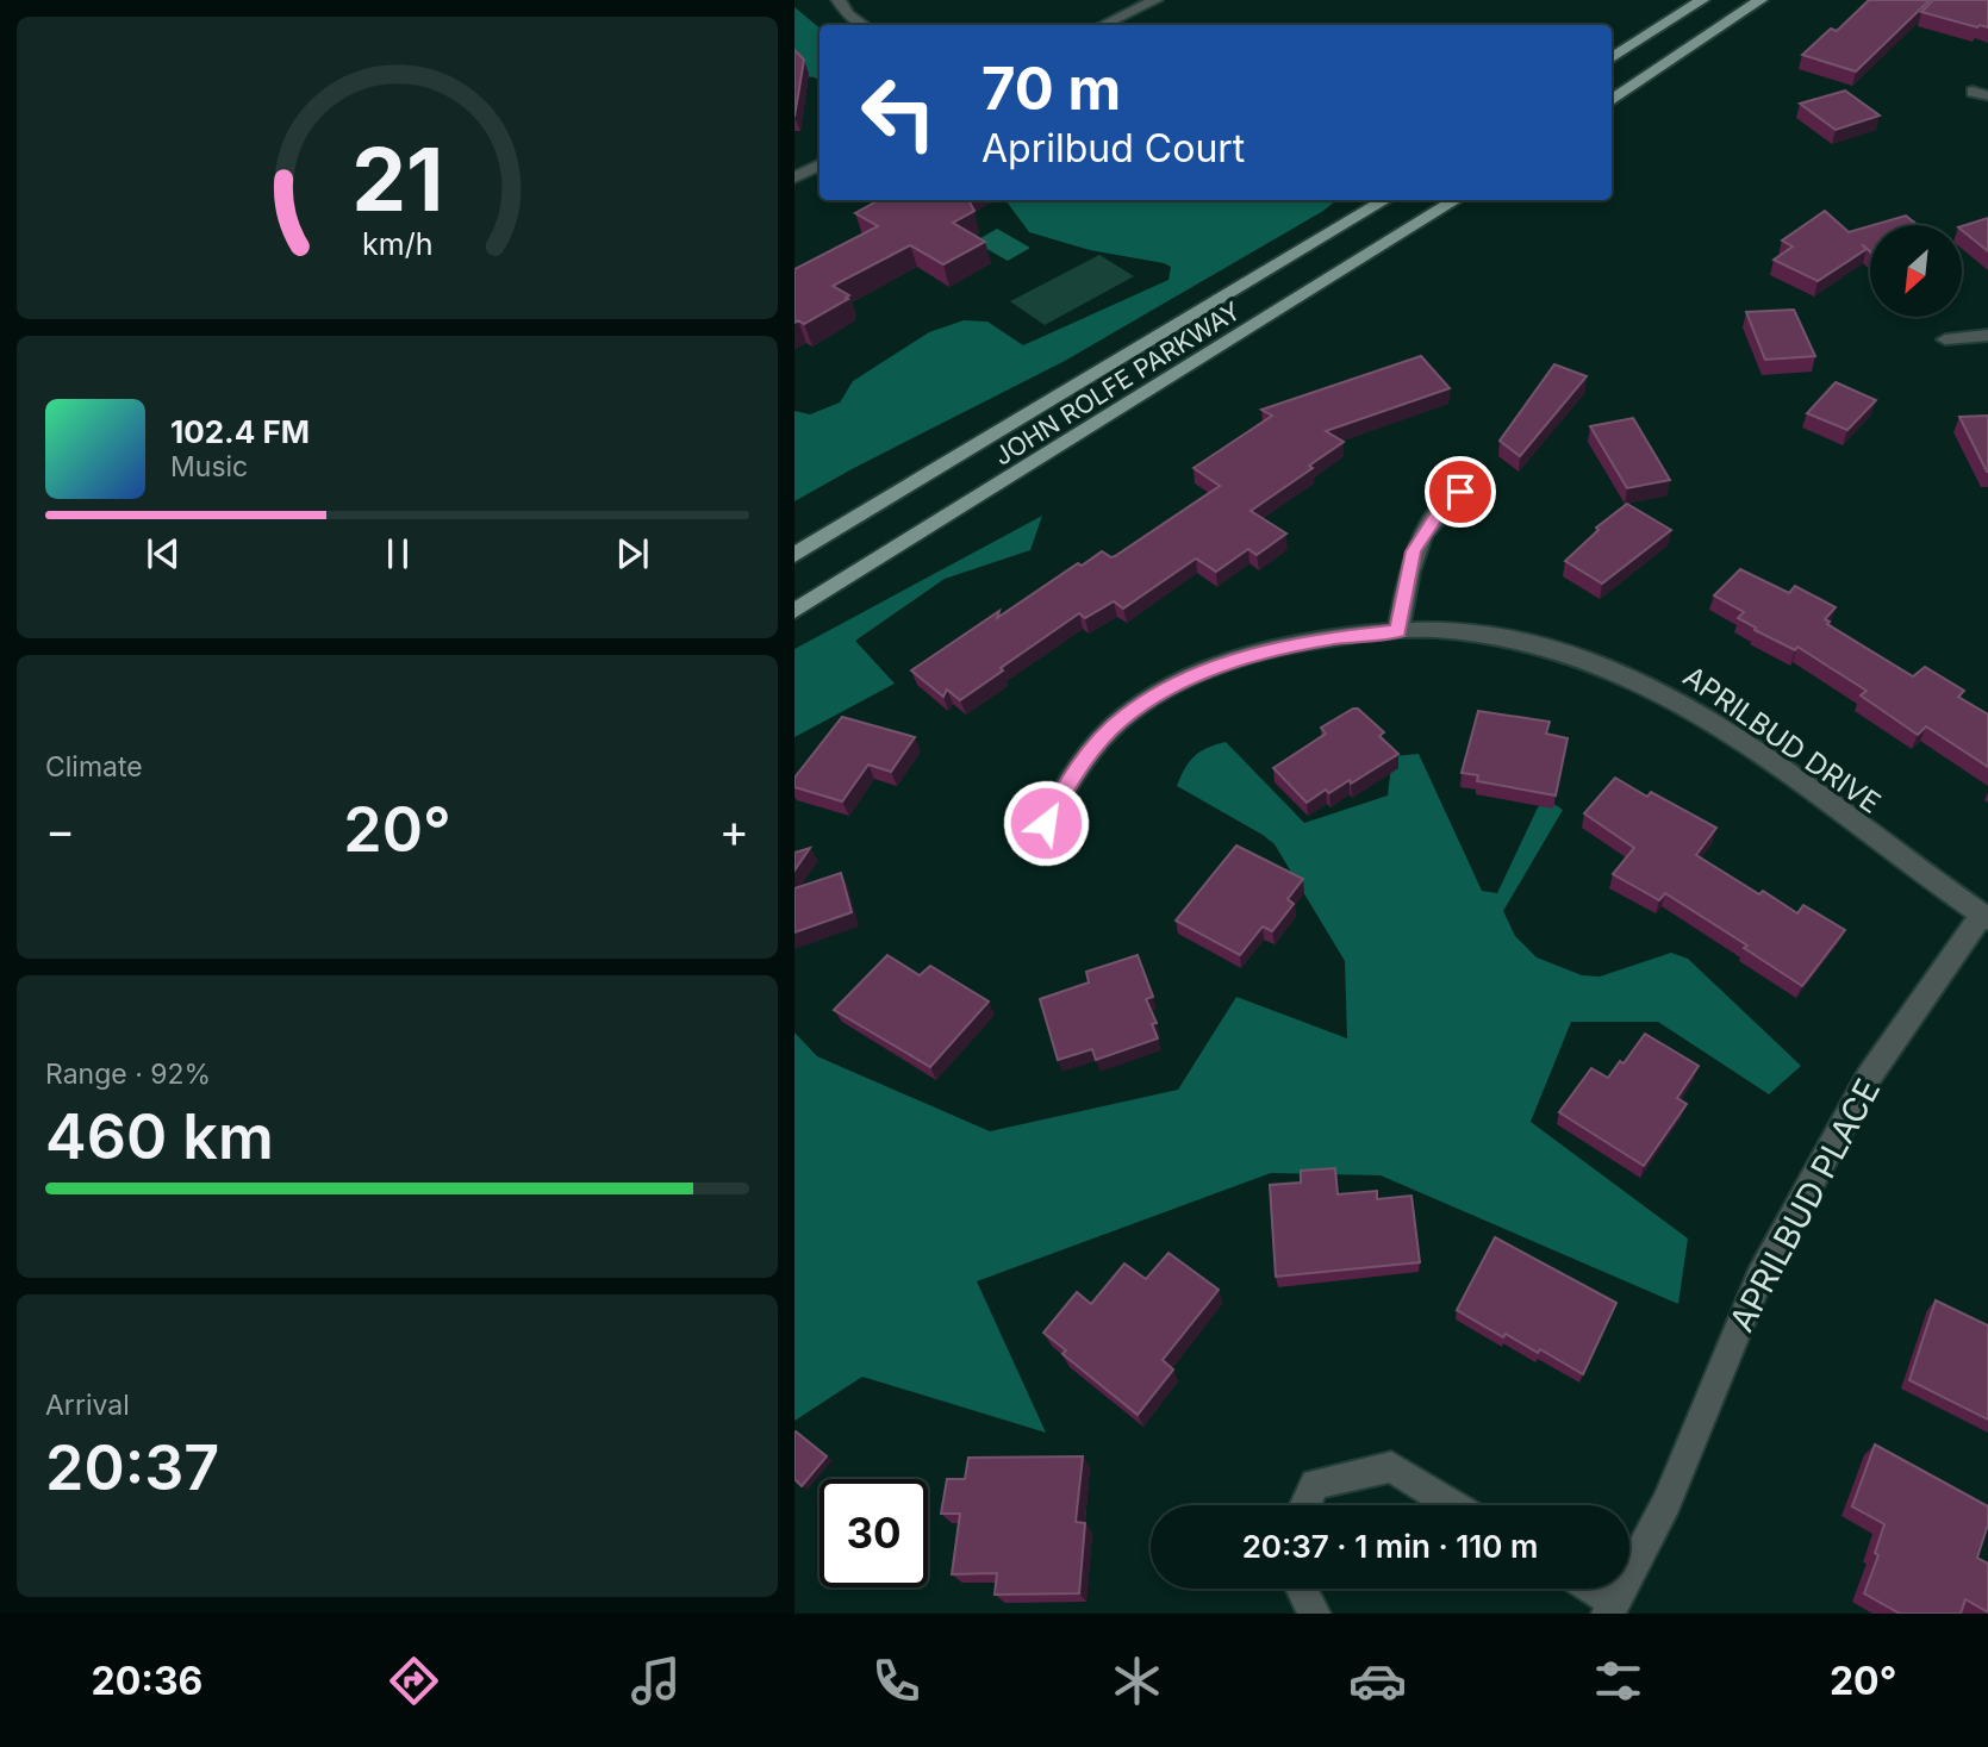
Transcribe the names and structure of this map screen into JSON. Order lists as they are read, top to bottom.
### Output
{
  "streets": {
    "main road": ["JOHN ROLFE PARKWAY"],
    "street": ["APRILBUD DRIVE", "APRILBUD PLACE"]
  },
  "crossings": [
    ["APRILBUD DRIVE", "APRILBUD PLACE"]
  ],
  "north": "bottom left",
  "page": {
    "turn": ["70 m", "Aprilbud Court"],
    "song": ["102.4 FM", "Music"],
    "tile": [
      "Climate",
      ["Range · 92%", "460 km"],
      ["Arrival", "20:37"]
    ],
    "heat": ["−", "20°", "+"],
    "limit": "30",
    "trip": "20:37 · 1 min · 110 m",
    "tabs": ["20:36", "20°"],
    "gauge": ["21", "km/h"]
  }
}
